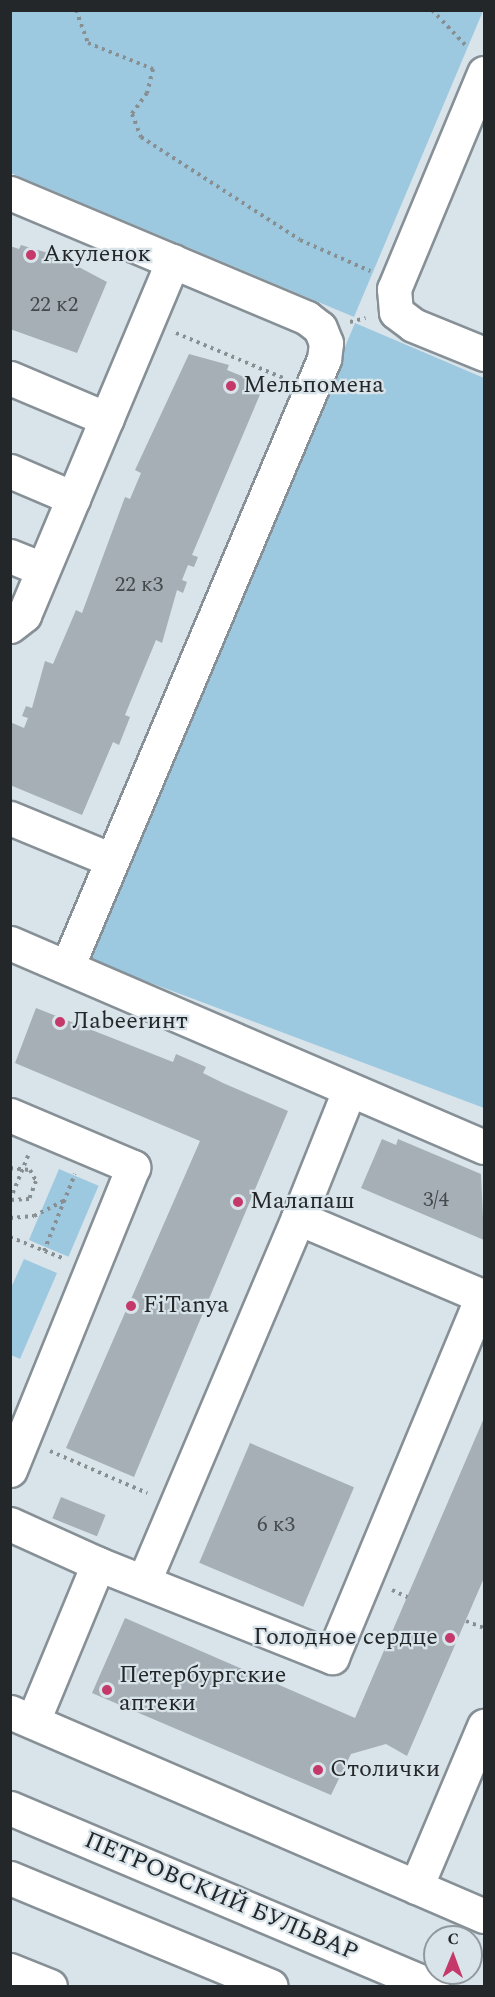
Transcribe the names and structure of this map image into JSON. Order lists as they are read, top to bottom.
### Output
{
  "streets": {
    "street": ["ПЕТРОВСКИЙ БУЛЬВАР"]
  },
  "places": [
    "Акуленок",
    "Мельпомена",
    "Лаbeerинт",
    "Малапаш",
    "FiTanya",
    "Голодное сердце",
    "Петербургские аптеки",
    "Столички"
  ],
  "house_numbers": [
    "22 к2",
    "22 к3",
    "3/4",
    "6 к3"
  ],
  "north": "top"
}
